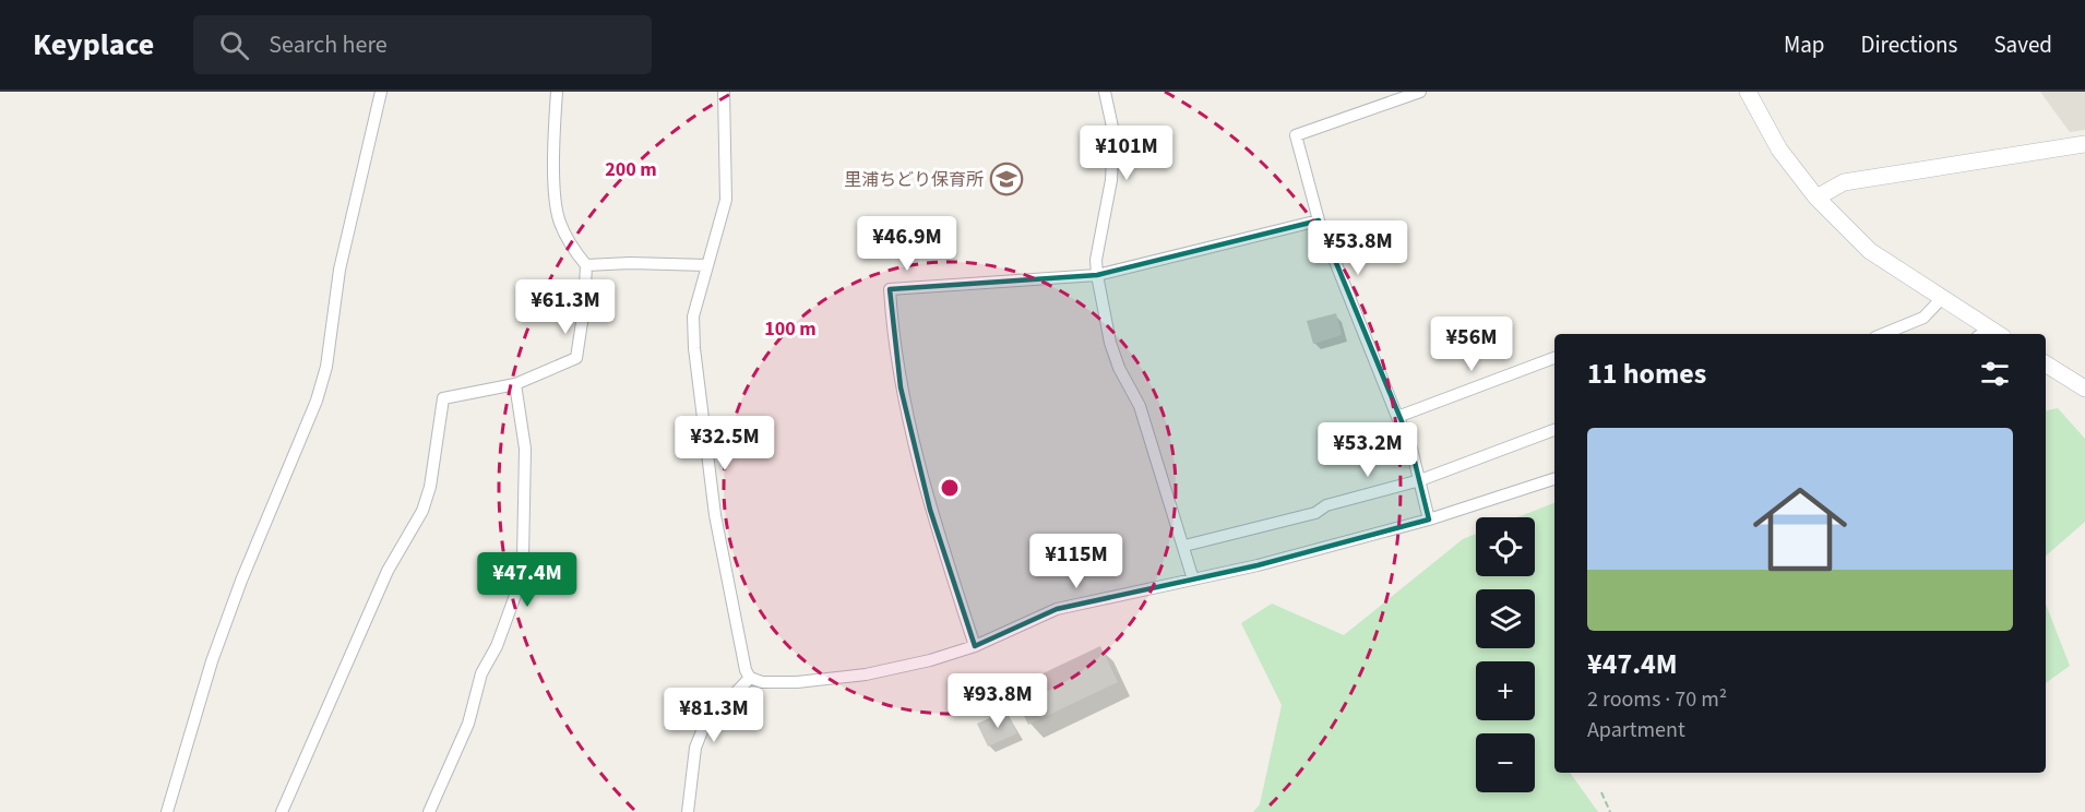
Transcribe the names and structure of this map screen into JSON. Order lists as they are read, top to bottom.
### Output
{
  "places": {
    "school or university": ["里浦ちどり保育所"]
  },
  "page": {
    "header": "Keyplace",
    "search": "Search here",
    "nav": ["Map", "Directions", "Saved"],
    "price": [
      "¥101M",
      "¥46.9M",
      "¥53.8M",
      "¥61.3M",
      "¥56M",
      "¥32.5M",
      "¥53.2M",
      "¥115M",
      "¥47.4M",
      "¥93.8M",
      "¥81.3M"
    ],
    "heading": "11 homes",
    "list": [
      {
        "name": "¥47.4M",
        "note": "2 rooms · 70 m² · Apartment"
      }
    ],
    "map_buttons": ["+", "−"]
  },
  "rings": ["200 m", "100 m"]
}
